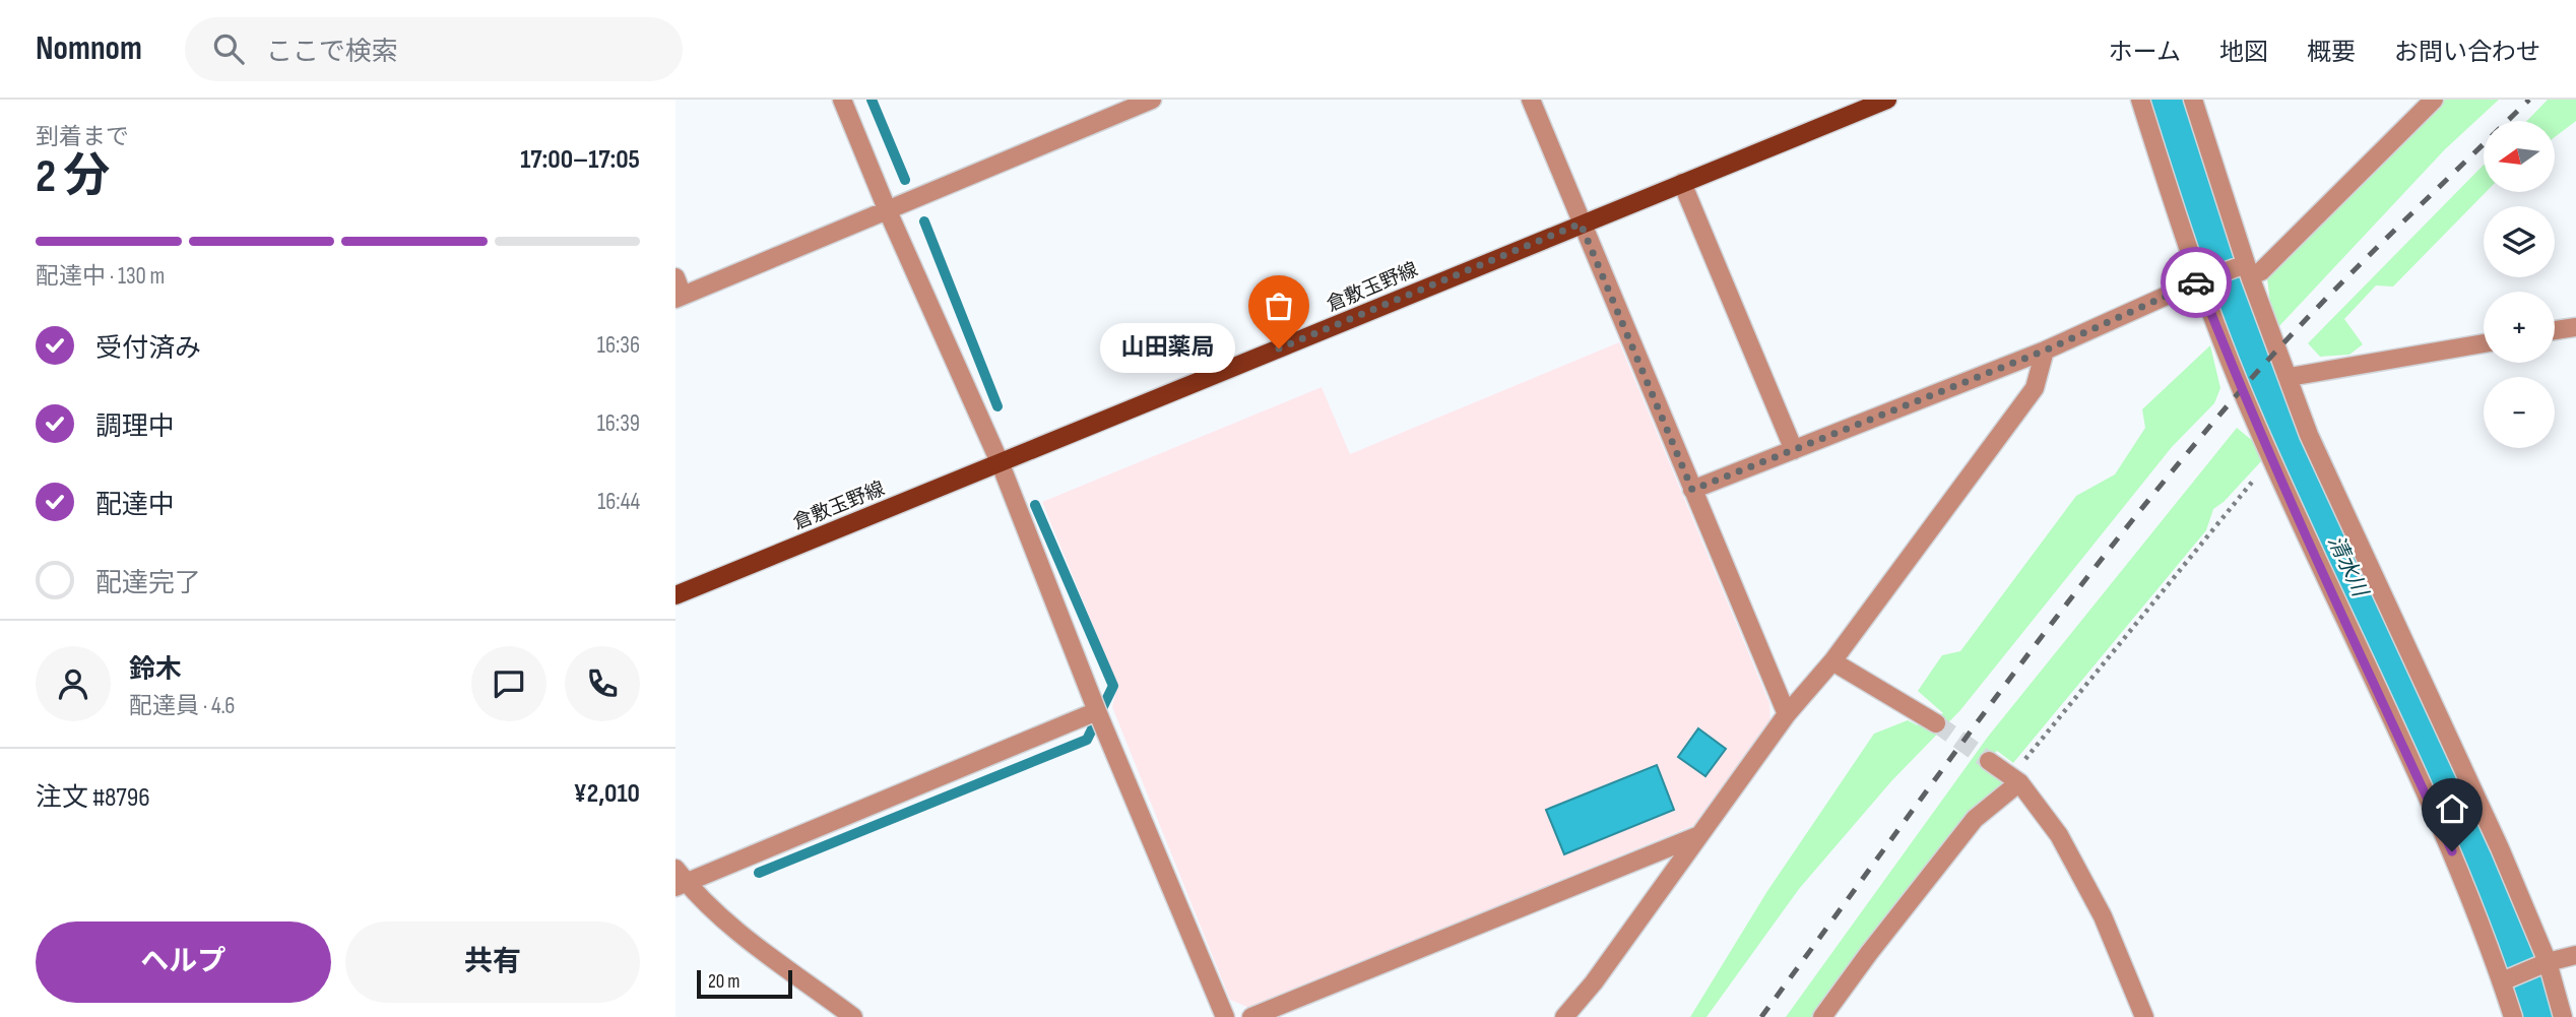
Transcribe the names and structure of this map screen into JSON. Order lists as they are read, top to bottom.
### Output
{
  "streets": {
    "main road": ["倉敷玉野線"]
  },
  "water": ["清水川"],
  "places": ["山田薬局"],
  "scale_bar": "20 m",
  "north": "left",
  "page": {
    "header": "Nomnom",
    "search": "ここで検索",
    "nav": [
      "ホーム",
      "地図",
      "概要",
      "お問い合わせ"
    ],
    "heading": ["2 分", "到着まで", "17:00–17:05"],
    "panel": [
      "鈴木",
      "配達員 · 4.6",
      "注文 #8796",
      "¥2,010"
    ],
    "map_buttons": ["+", "−"],
    "bar": "配達中 · 130 m",
    "list": [
      ["受付済み", "16:36"],
      ["調理中", "16:39"],
      ["配達中", "16:44"],
      "配達完了"
    ],
    "bubble": "山田薬局",
    "buttons": ["ヘルプ", "共有"],
    "scale": "20 m"
  }
}
